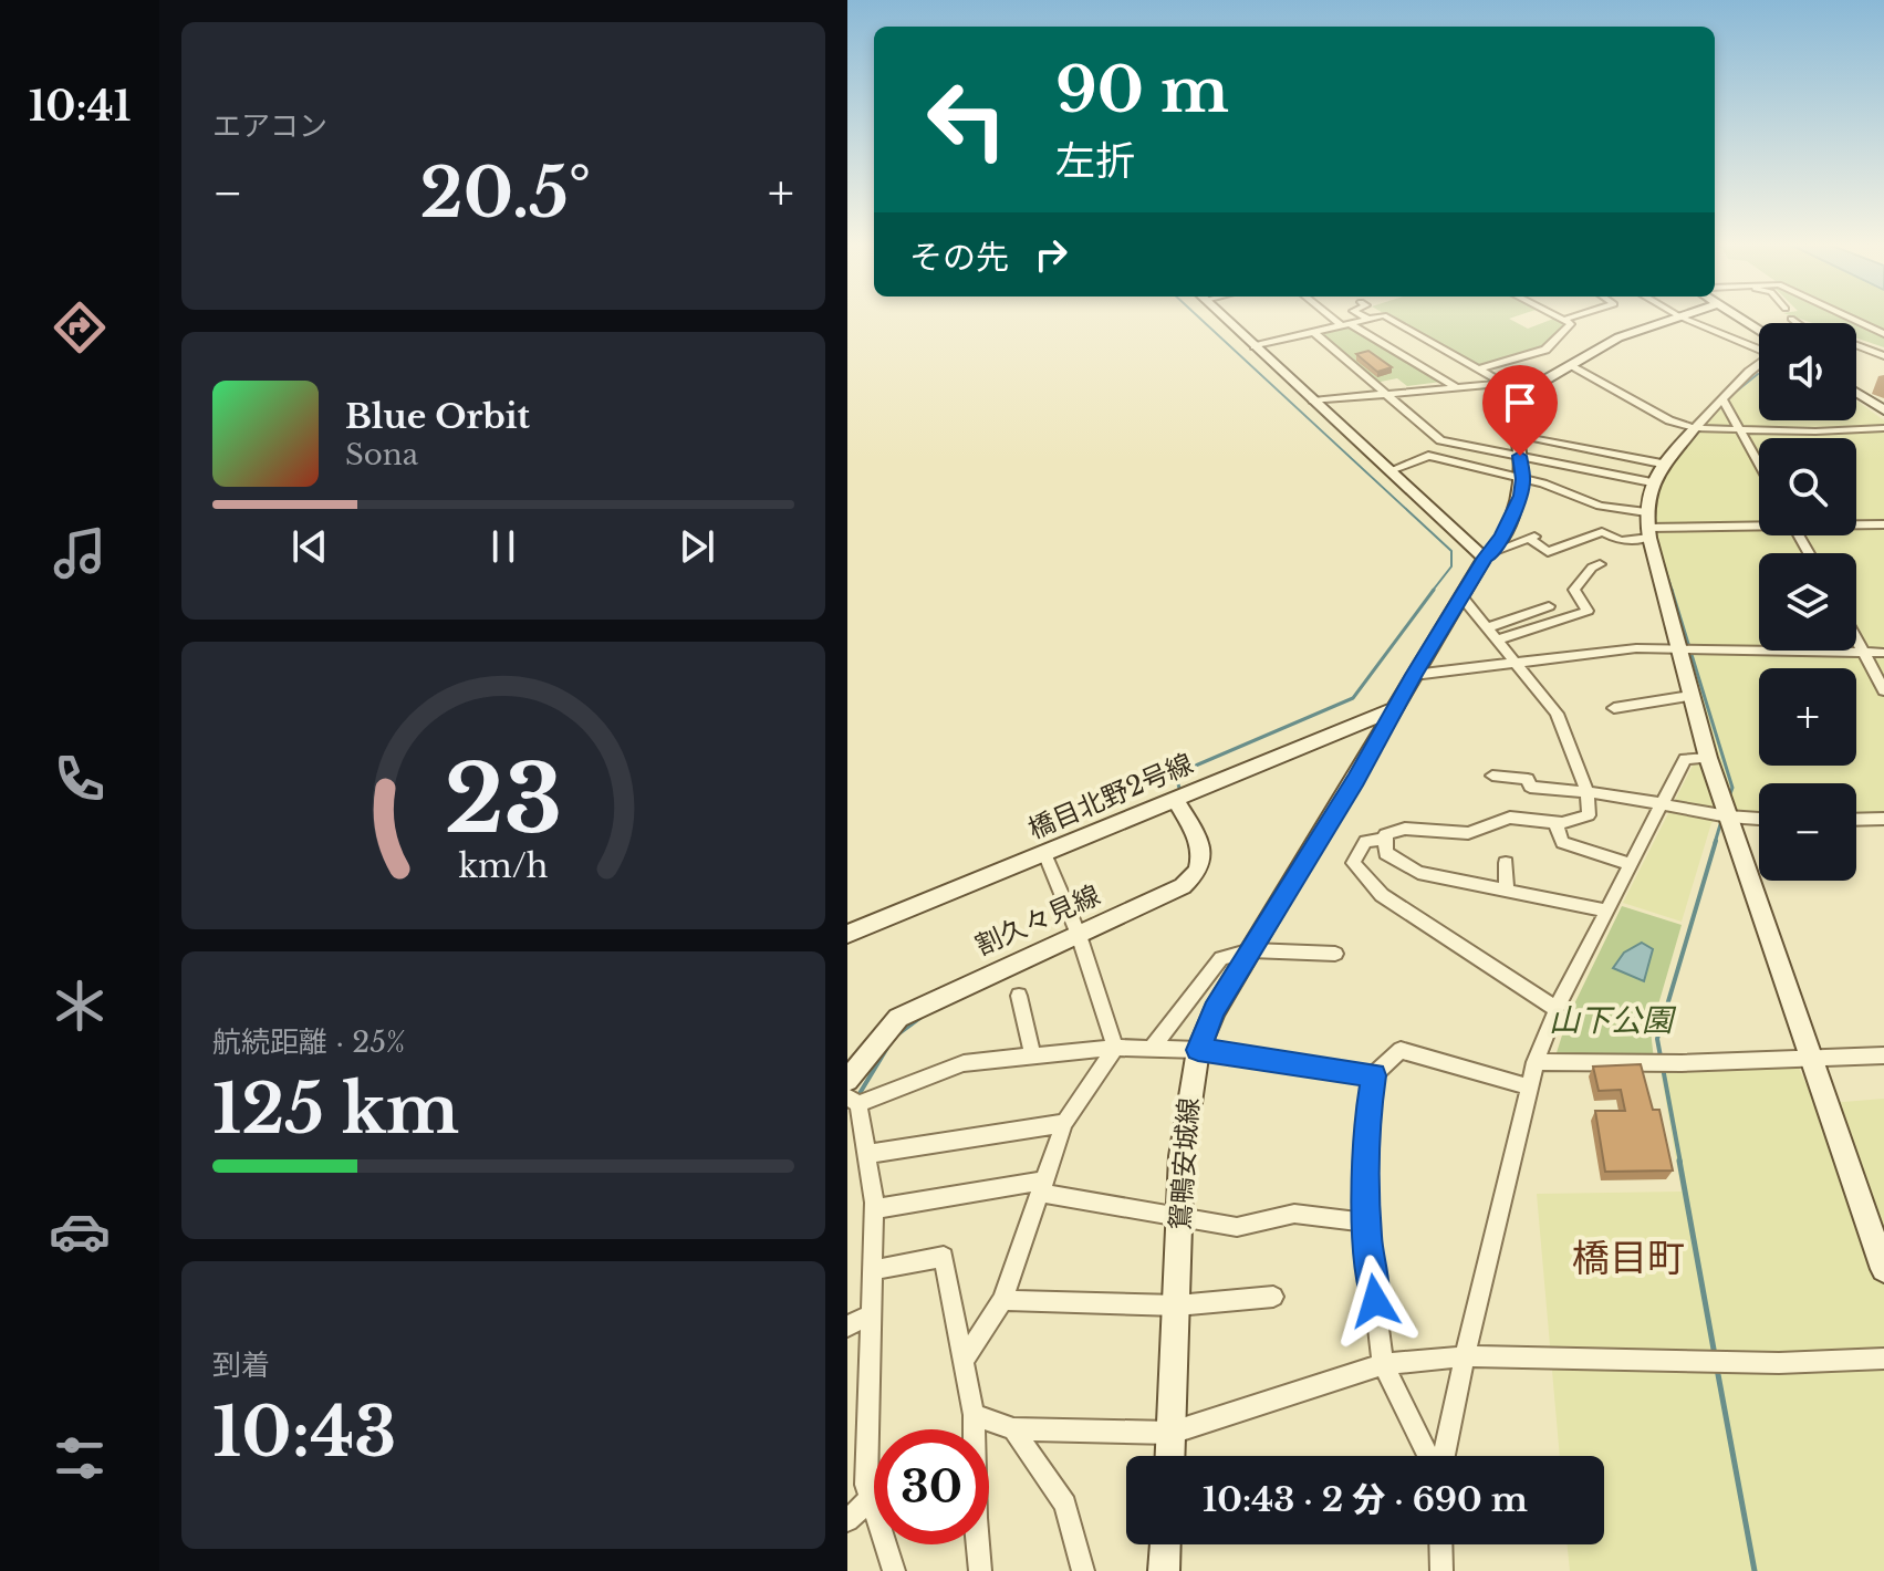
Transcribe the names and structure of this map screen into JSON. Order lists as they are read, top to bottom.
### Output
{
  "streets": {
    "street": ["橋目北野2号線", "割久々見線", "鴛鴨安城線"]
  },
  "crossings": [
    ["橋目北野2号線", "割久々見線"],
    ["橋目北野2号線", "鴛鴨安城線"]
  ],
  "districts": ["橋目町"],
  "parks": ["山下公園"],
  "page": {
    "tabs": "10:41",
    "tile": [
      "エアコン",
      ["航続距離 · 25%", "125 km"],
      ["到着", "10:43"]
    ],
    "turn": ["90 m", "左折"],
    "heat": ["−", "20.5°", "+"],
    "then": "その先",
    "map_buttons": ["+", "−"],
    "song": ["Blue Orbit", "Sona"],
    "limit": "30",
    "trip": "10:43 · 2 分 · 690 m",
    "gauge": ["23", "km/h"]
  }
}
